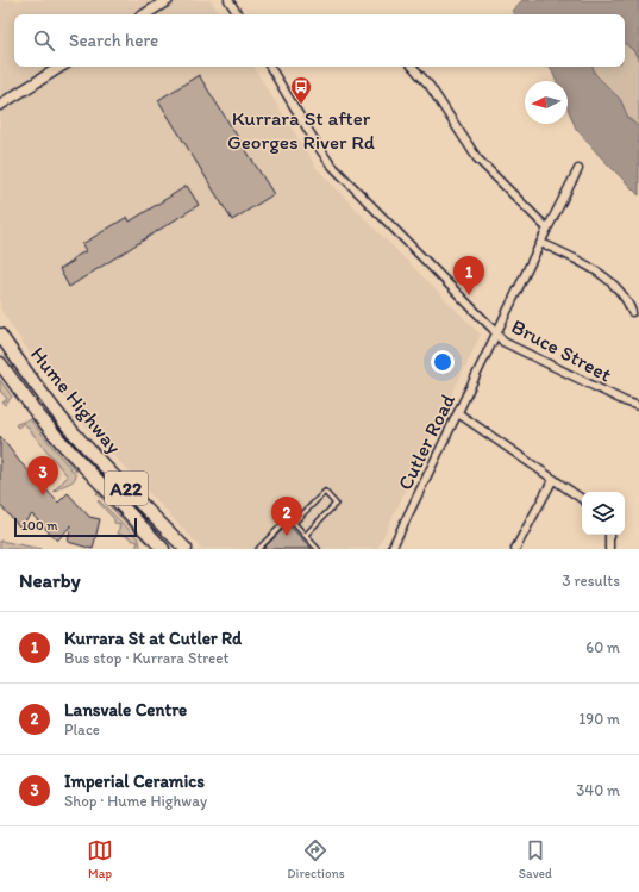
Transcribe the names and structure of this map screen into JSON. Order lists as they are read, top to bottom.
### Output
{
  "streets": {
    "highway": ["Hume Highway", "A22"],
    "street": ["Bruce Street", "Cutler Road"]
  },
  "crossings": [
    ["Bruce Street", "Cutler Road"]
  ],
  "places": {
    "bus stop": ["Kurrara St after Georges River Rd"]
  },
  "scale_bar": "100 m",
  "north": "left",
  "page": {
    "search": "Search here",
    "pins": ["1", "3", "2"],
    "scale": "100 m",
    "heading": ["Nearby", "3 results"],
    "list": [
      {
        "mark": "1",
        "name": "Kurrara St at Cutler Rd",
        "note": "Bus stop · Kurrara Street",
        "value": "60 m"
      },
      {
        "mark": "2",
        "name": "Lansvale Centre",
        "note": "Place",
        "value": "190 m"
      },
      {
        "mark": "3",
        "name": "Imperial Ceramics",
        "note": "Shop · Hume Highway",
        "value": "340 m"
      }
    ],
    "nav": ["Map", "Directions", "Saved"]
  }
}
